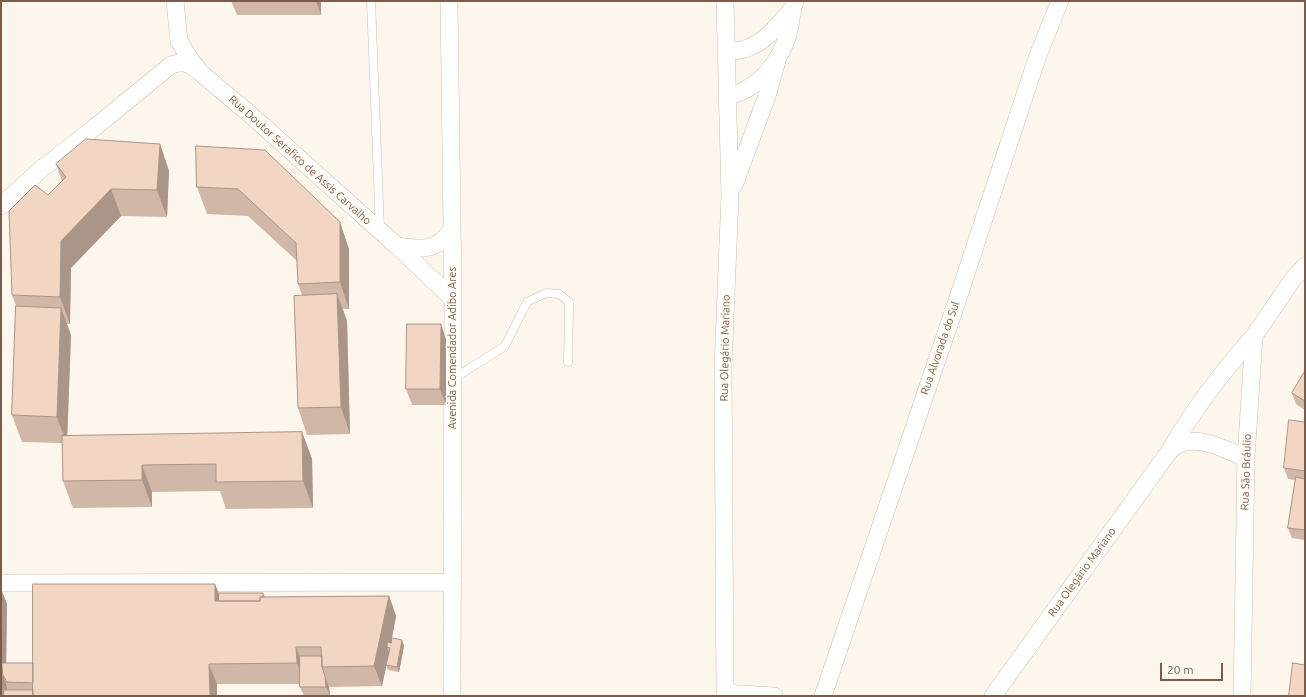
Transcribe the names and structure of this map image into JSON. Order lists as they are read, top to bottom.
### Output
{
  "streets": {
    "street": [
      "Rua Doutor Serafico de Assis Carvalho",
      "Avenida Comendador Adibo Ares",
      "Rua Olegário Mariano",
      "Rua Alvorada do Sul",
      "Rua São Bráulio"
    ]
  },
  "crossings": [
    ["Rua Doutor Serafico de Assis Carvalho", "Avenida Comendador Adibo Ares"],
    ["Rua Olegário Mariano", "Rua São Bráulio"]
  ],
  "scale_bar": "20 m"
}
